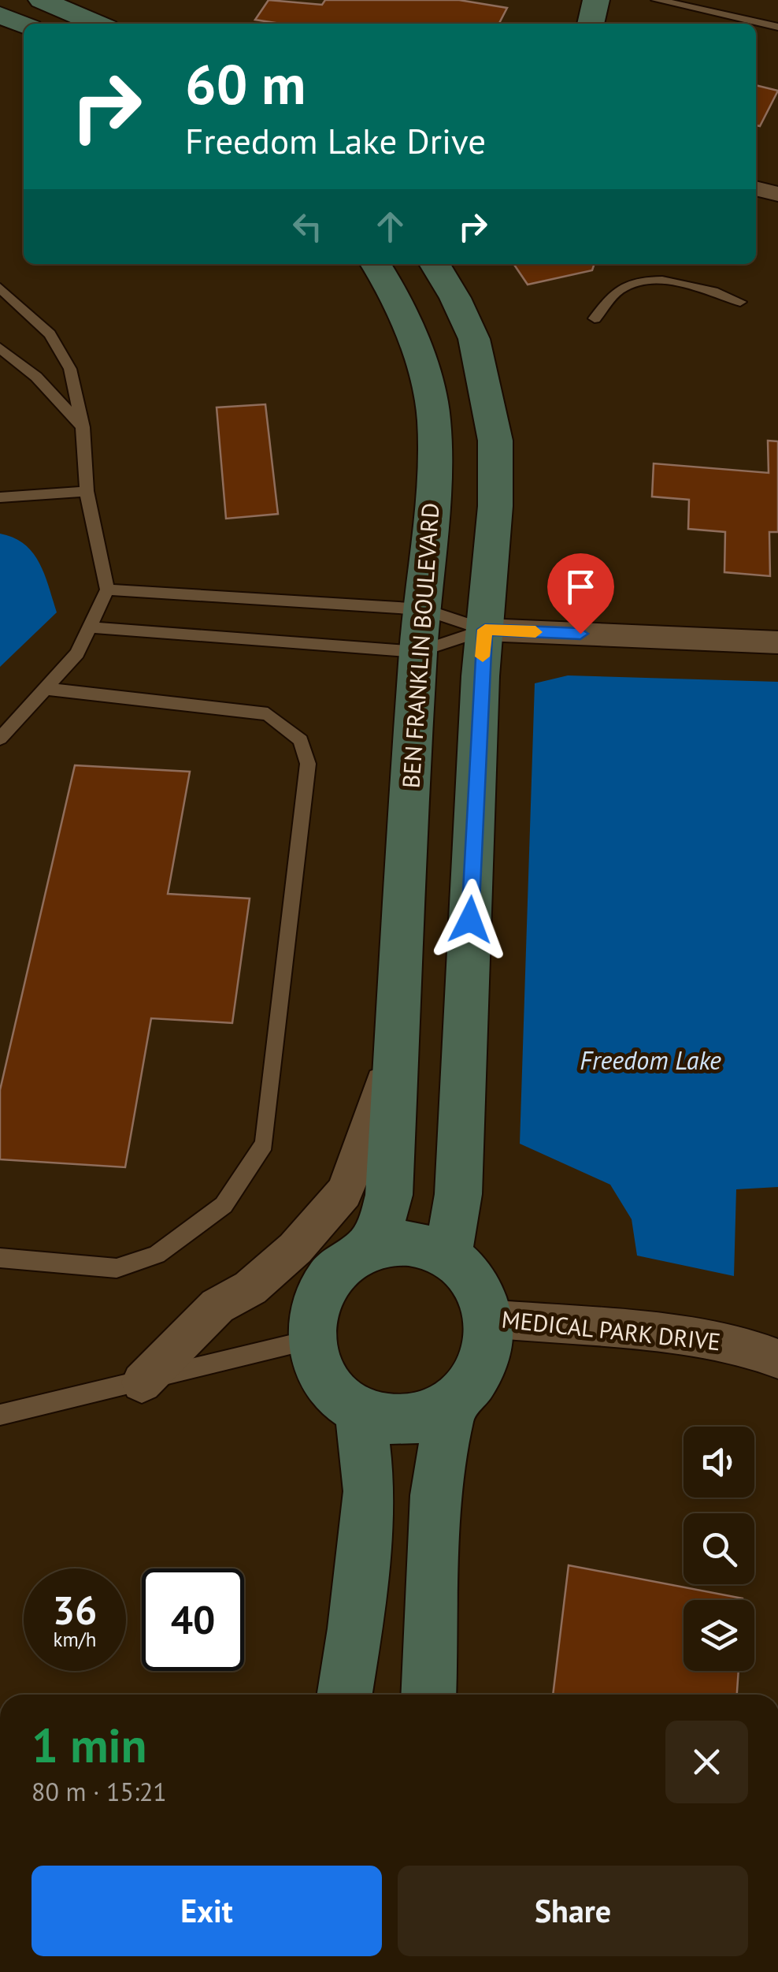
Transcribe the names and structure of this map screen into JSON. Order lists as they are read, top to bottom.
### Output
{
  "streets": {
    "street": ["BEN FRANKLIN BOULEVARD", "MEDICAL PARK DRIVE"]
  },
  "crossings": [
    ["BEN FRANKLIN BOULEVARD", "MEDICAL PARK DRIVE"]
  ],
  "water": ["Freedom Lake"],
  "page": {
    "turn": ["60 m", "Freedom Lake Drive"],
    "speed": "36 km/h",
    "limit": "40",
    "heading": ["1 min", "80 m · 15:21"],
    "buttons": ["Exit", "Share"]
  }
}
